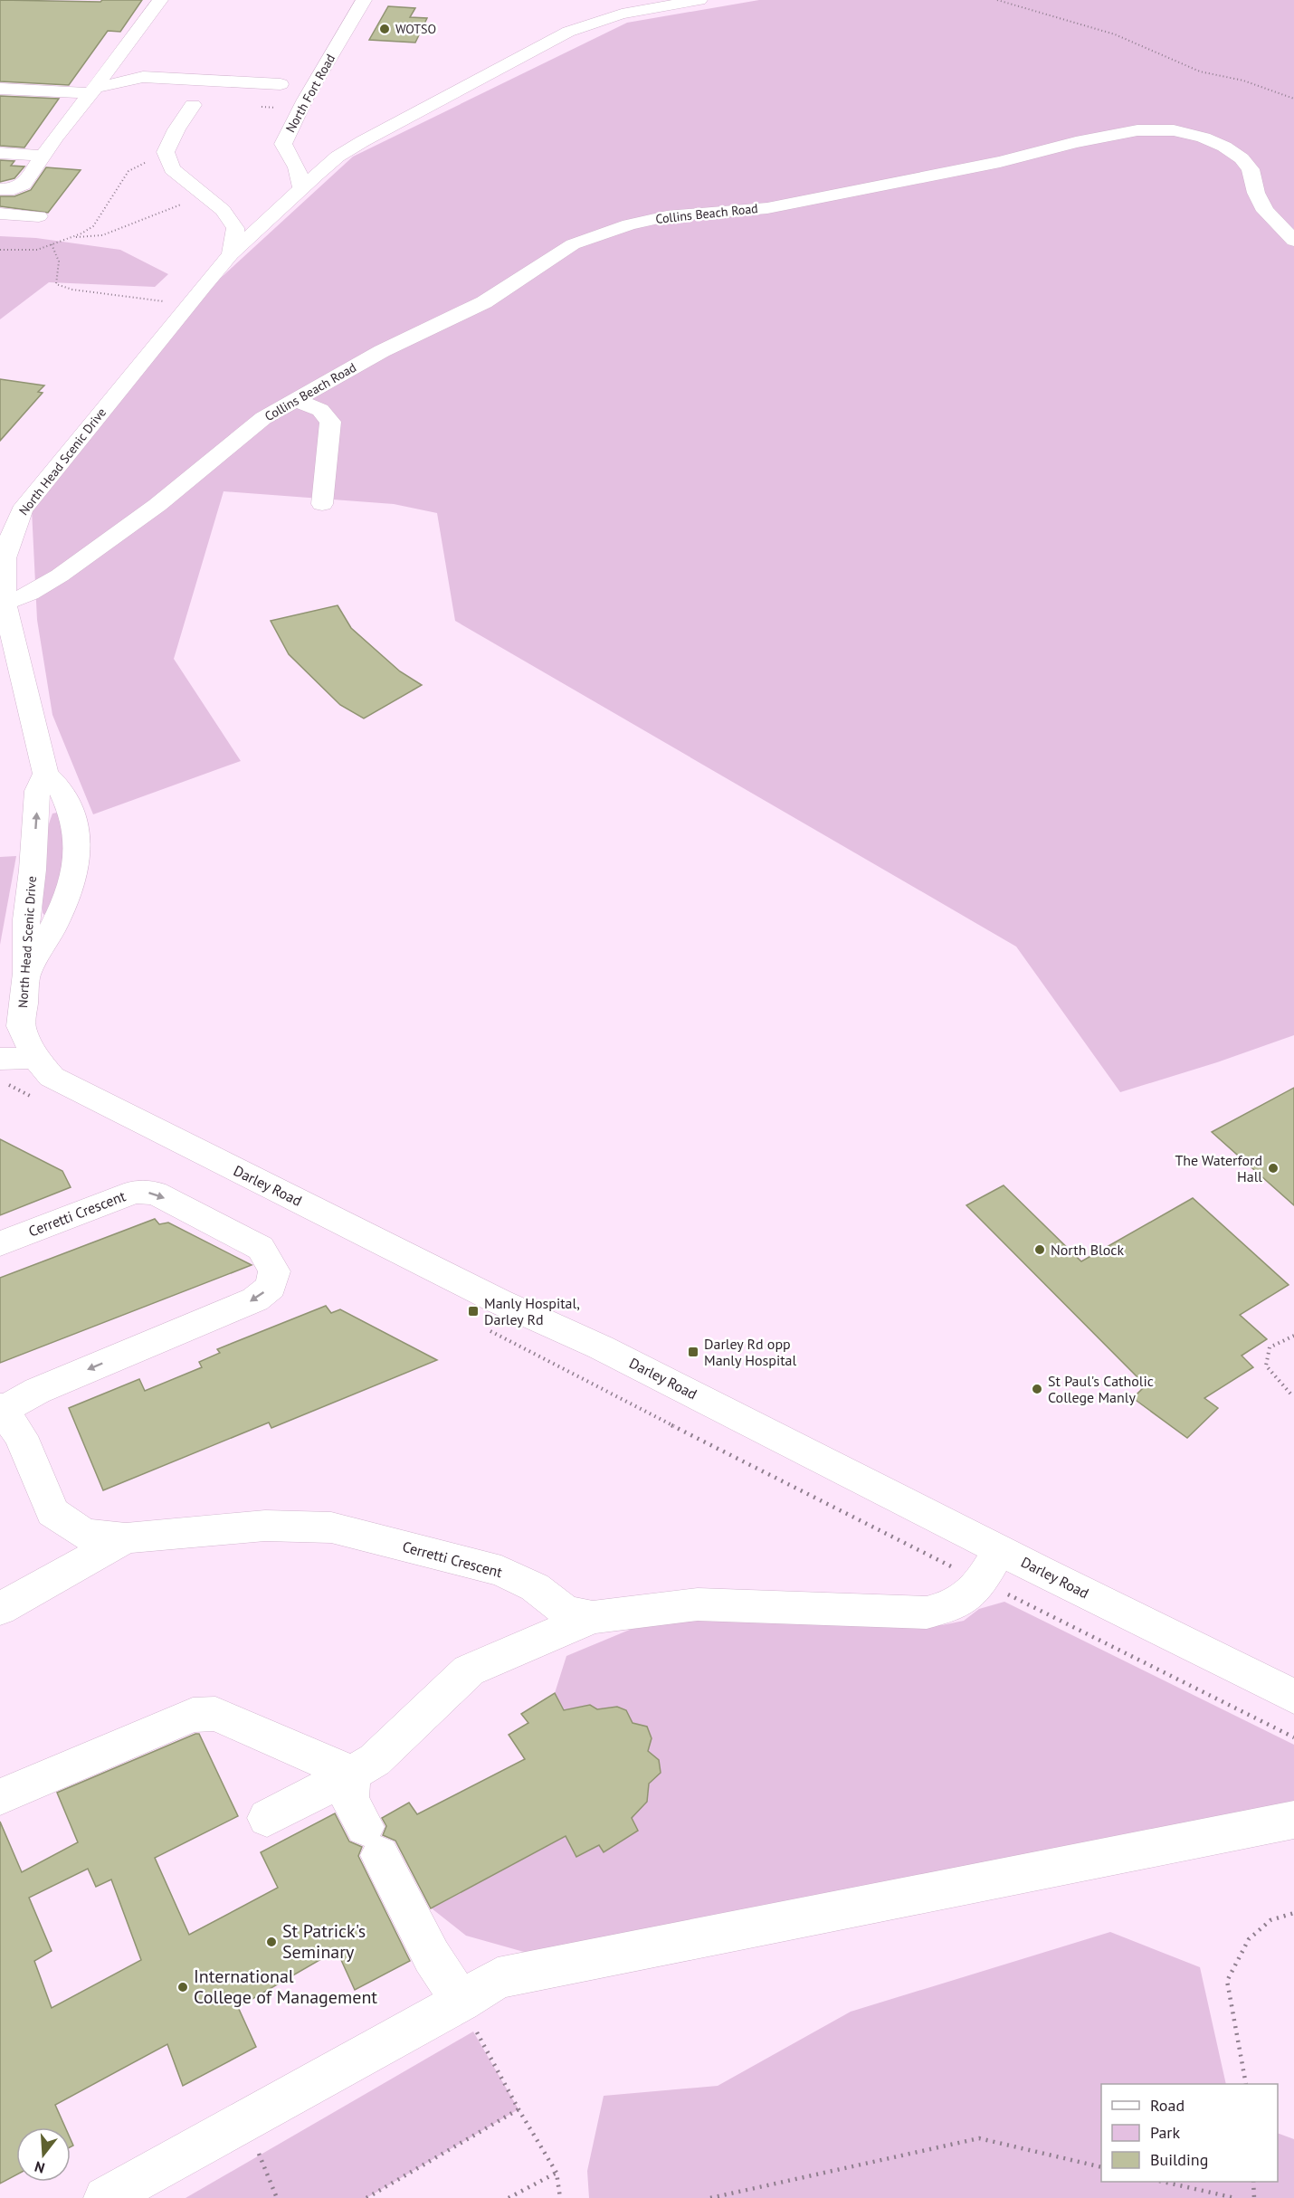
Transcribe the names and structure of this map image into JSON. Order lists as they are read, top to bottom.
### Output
{
  "streets": {
    "street": [
      "North Fort Road",
      "Collins Beach Road",
      "North Head Scenic Drive",
      "Darley Road",
      "Cerretti Crescent"
    ]
  },
  "crossings": [
    ["North Fort Road", "North Head Scenic Drive"],
    ["Collins Beach Road", "North Head Scenic Drive"],
    ["North Head Scenic Drive", "Darley Road"],
    ["Darley Road", "Cerretti Crescent"]
  ],
  "places": {
    "other": [
      "WOTSO",
      "The Waterford Hall",
      "North Block",
      "St Paul's Catholic College Manly",
      "St Patrick's Seminary",
      "International College of Management"
    ],
    "transit": ["Manly Hospital, Darley Rd", "Darley Rd opp Manly Hospital"]
  },
  "legend": ["Road", "Park", "Building"],
  "north": "bottom"
}
